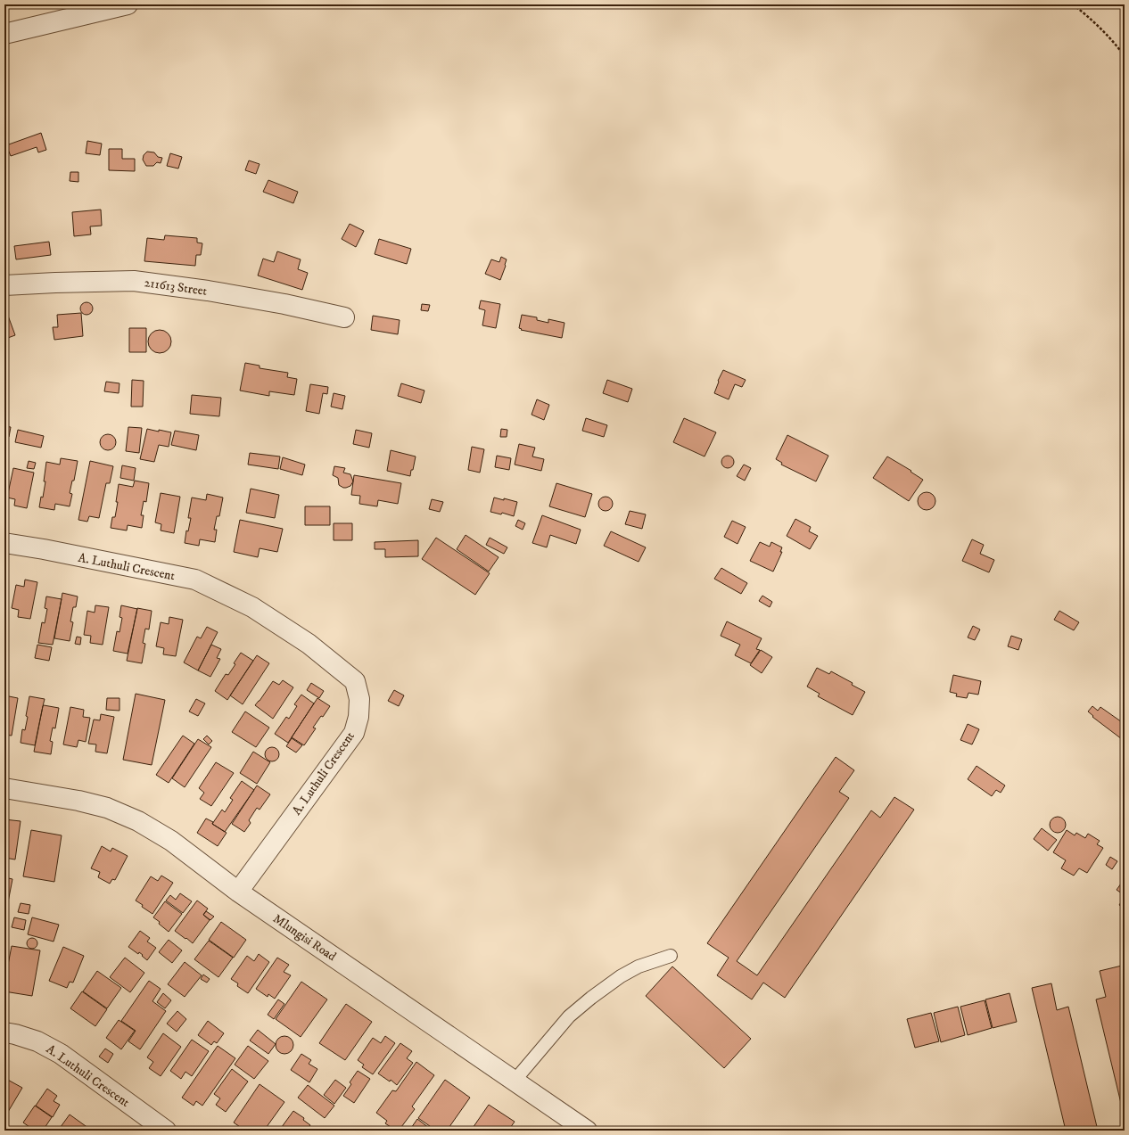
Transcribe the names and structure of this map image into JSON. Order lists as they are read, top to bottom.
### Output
{
  "streets": {
    "street": ["211613 Street", "A. Luthuli Crescent", "Mlungisi Road"]
  },
  "crossings": [
    ["A. Luthuli Crescent", "Mlungisi Road"]
  ]
}
